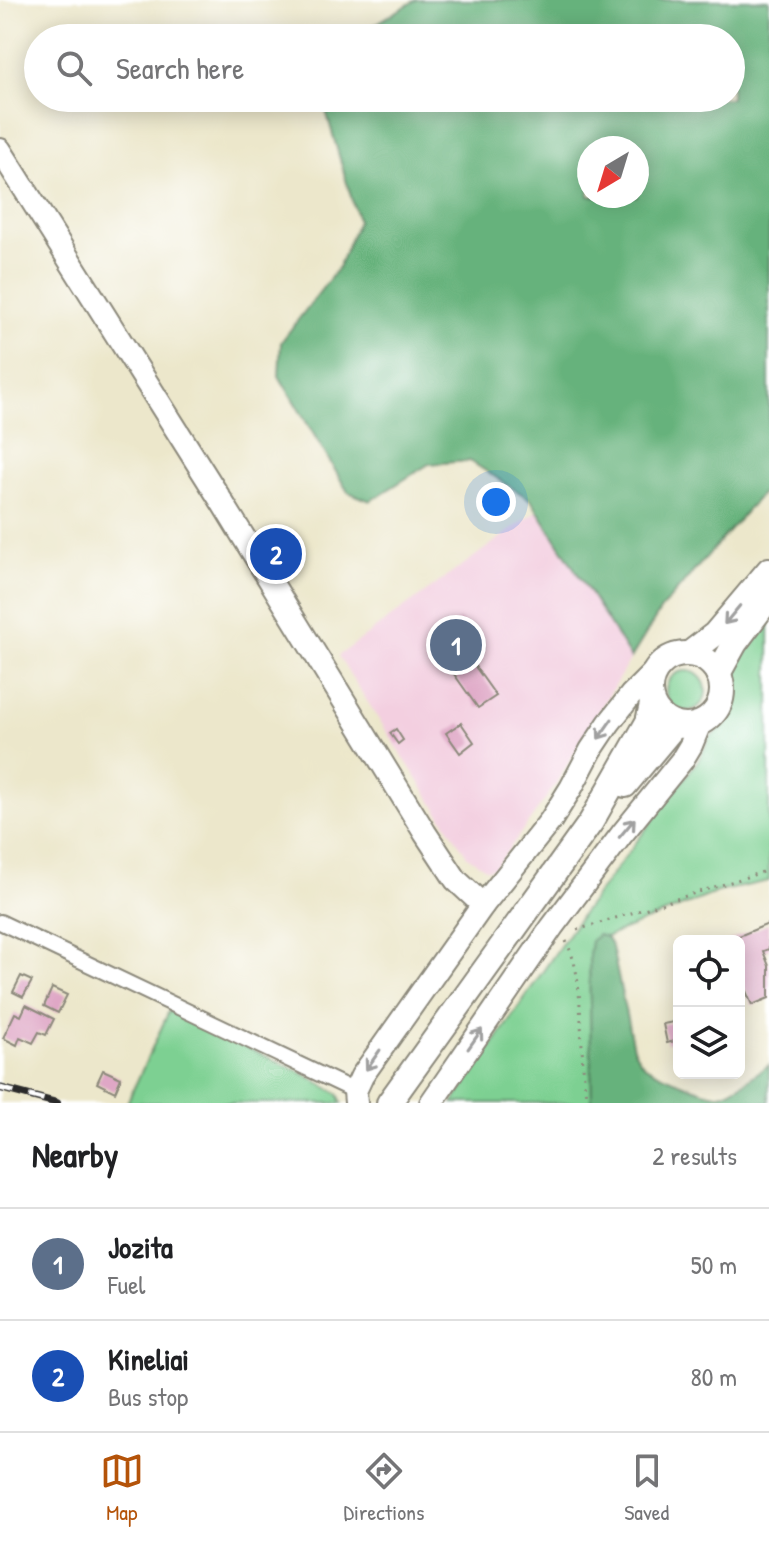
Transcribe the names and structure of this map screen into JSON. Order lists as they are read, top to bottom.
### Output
{
  "north": "bottom left",
  "page": {
    "search": "Search here",
    "pins": ["2", "1"],
    "heading": ["Nearby", "2 results"],
    "list": [
      {
        "mark": "1",
        "name": "Jozita",
        "note": "Fuel",
        "value": "50 m"
      },
      {
        "mark": "2",
        "name": "Kineliai",
        "note": "Bus stop",
        "value": "80 m"
      }
    ],
    "nav": ["Map", "Directions", "Saved"]
  }
}
